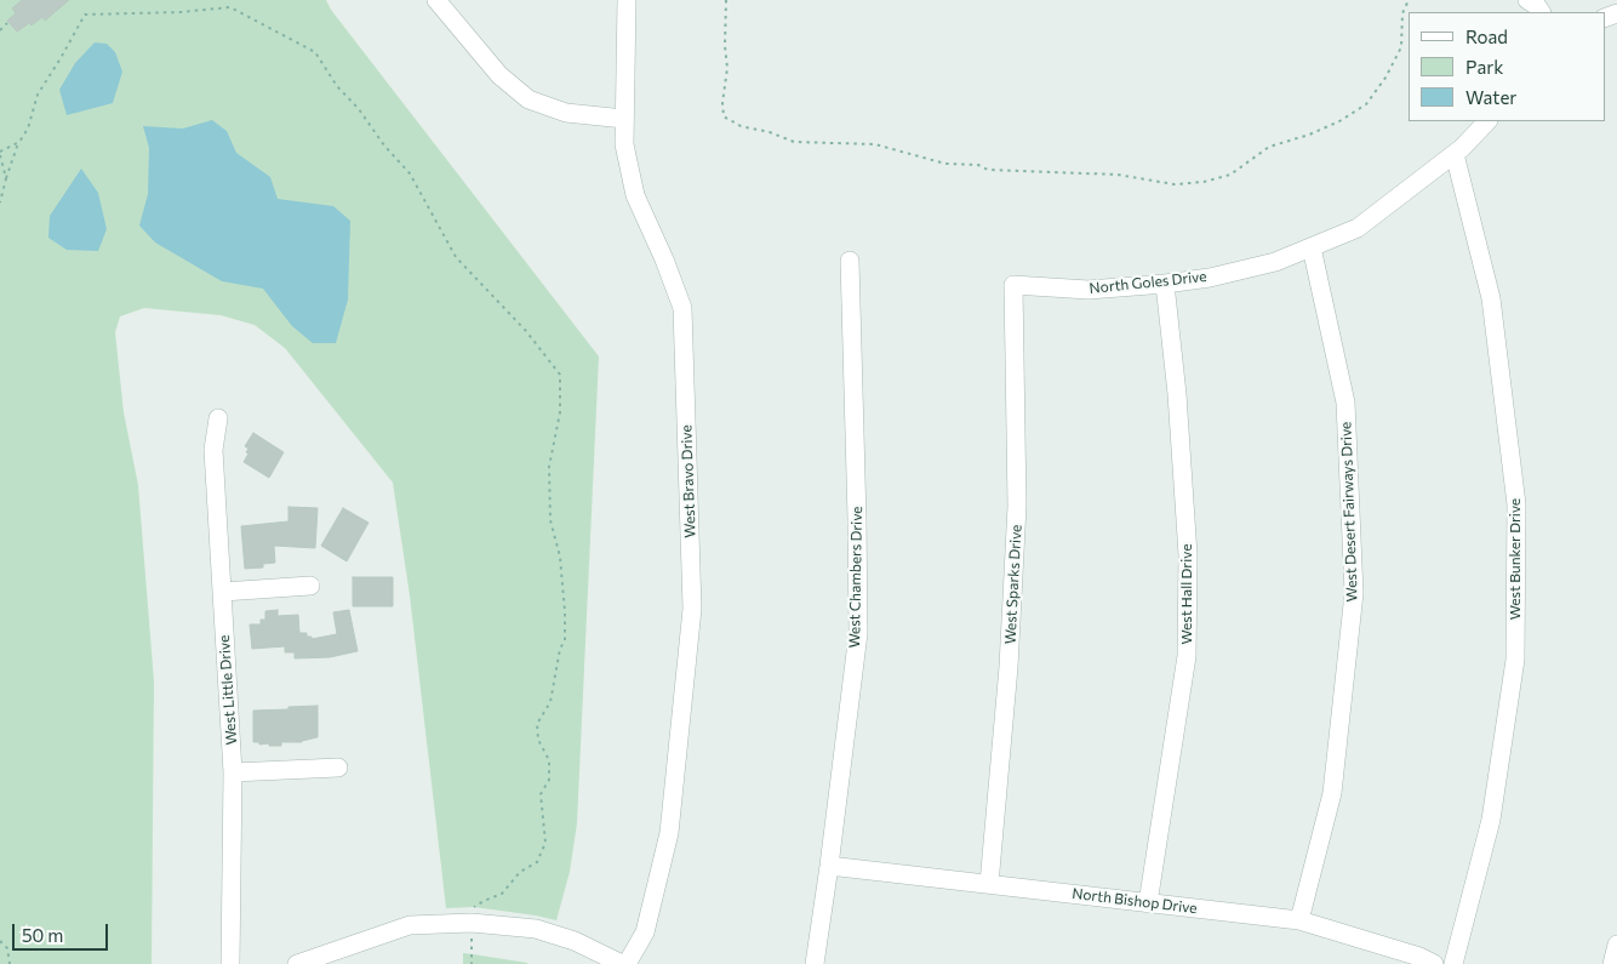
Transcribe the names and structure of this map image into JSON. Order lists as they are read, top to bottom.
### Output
{
  "streets": {
    "street": [
      "North Goles Drive",
      "West Bravo Drive",
      "West Desert Fairways Drive",
      "West Bunker Drive",
      "West Chambers Drive",
      "West Sparks Drive",
      "West Hall Drive",
      "West Little Drive",
      "North Bishop Drive"
    ]
  },
  "crossings": [
    ["North Goles Drive", "West Desert Fairways Drive"],
    ["North Goles Drive", "West Bunker Drive"],
    ["North Goles Drive", "West Sparks Drive"],
    ["North Goles Drive", "West Hall Drive"],
    ["West Desert Fairways Drive", "North Bishop Drive"],
    ["West Chambers Drive", "North Bishop Drive"],
    ["West Sparks Drive", "North Bishop Drive"],
    ["West Hall Drive", "North Bishop Drive"]
  ],
  "legend": ["Road", "Park", "Water"],
  "scale_bar": "50 m"
}
